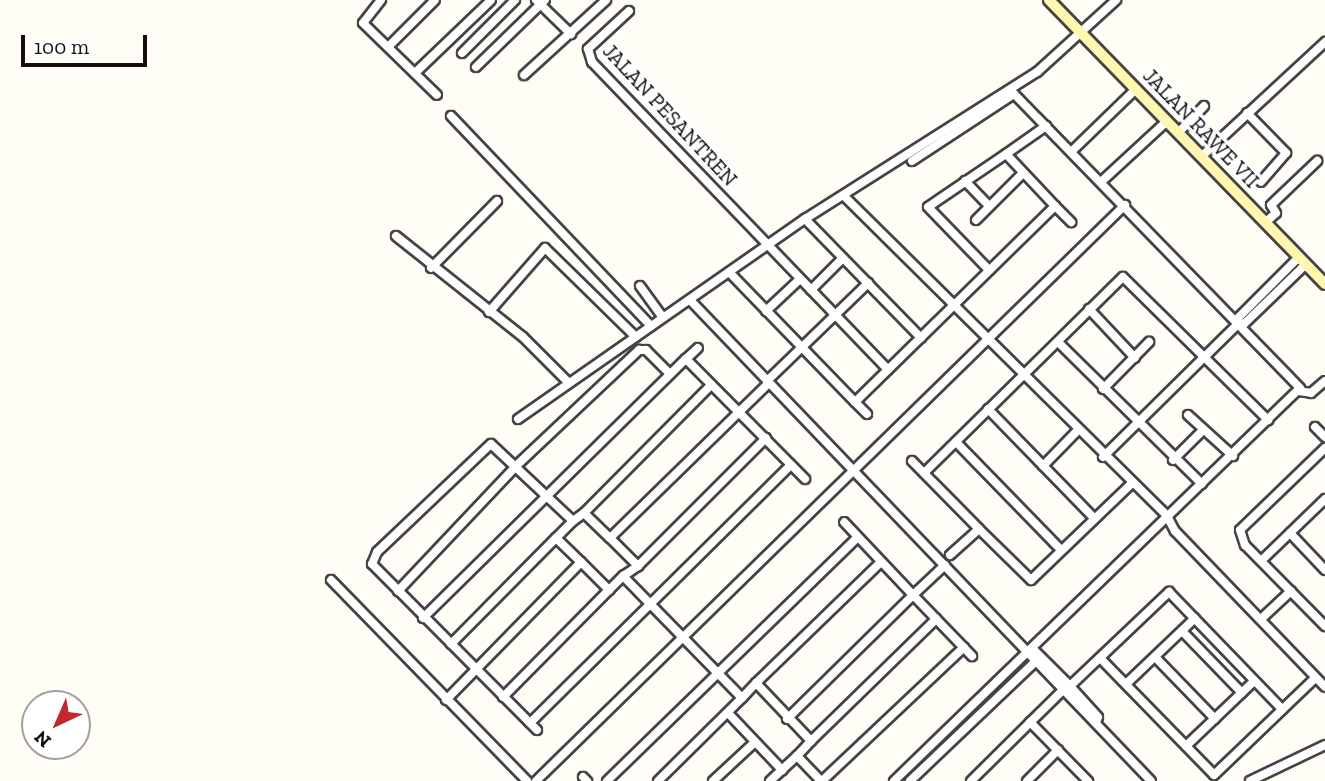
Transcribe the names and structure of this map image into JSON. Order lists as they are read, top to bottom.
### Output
{
  "streets": {
    "main road": ["JALAN RAWE VII"],
    "street": ["JALAN PESANTREN"]
  },
  "scale_bar": "100 m",
  "north": "bottom left"
}
